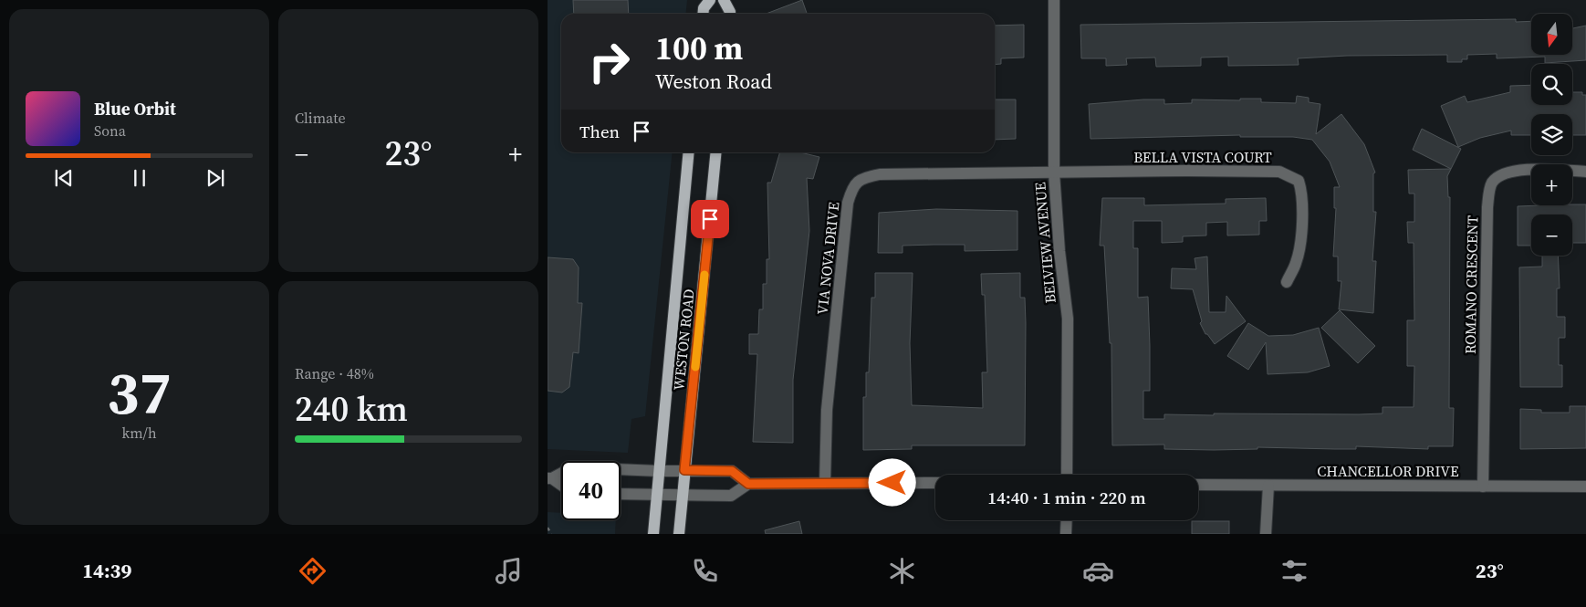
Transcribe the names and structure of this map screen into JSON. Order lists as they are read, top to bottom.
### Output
{
  "streets": {
    "main road": ["WESTON ROAD"],
    "street": [
      "BELLA VISTA COURT",
      "BELVIEW AVENUE",
      "VIA NOVA DRIVE",
      "ROMANO CRESCENT",
      "CHANCELLOR DRIVE"
    ]
  },
  "crossings": [
    ["BELLA VISTA COURT", "BELVIEW AVENUE"],
    ["BELLA VISTA COURT", "VIA NOVA DRIVE"],
    ["BELVIEW AVENUE", "VIA NOVA DRIVE"],
    ["ROMANO CRESCENT", "CHANCELLOR DRIVE"]
  ],
  "north": "bottom",
  "page": {
    "tile": [
      "Climate",
      ["37", "km/h"],
      ["Range · 48%", "240 km"]
    ],
    "map_buttons": ["+", "−"],
    "turn": ["100 m", "Weston Road"],
    "song": ["Blue Orbit", "Sona"],
    "then": "Then",
    "heat": ["−", "23°", "+"],
    "limit": "40",
    "trip": "14:40 · 1 min · 220 m",
    "tabs": ["14:39", "23°"]
  }
}
